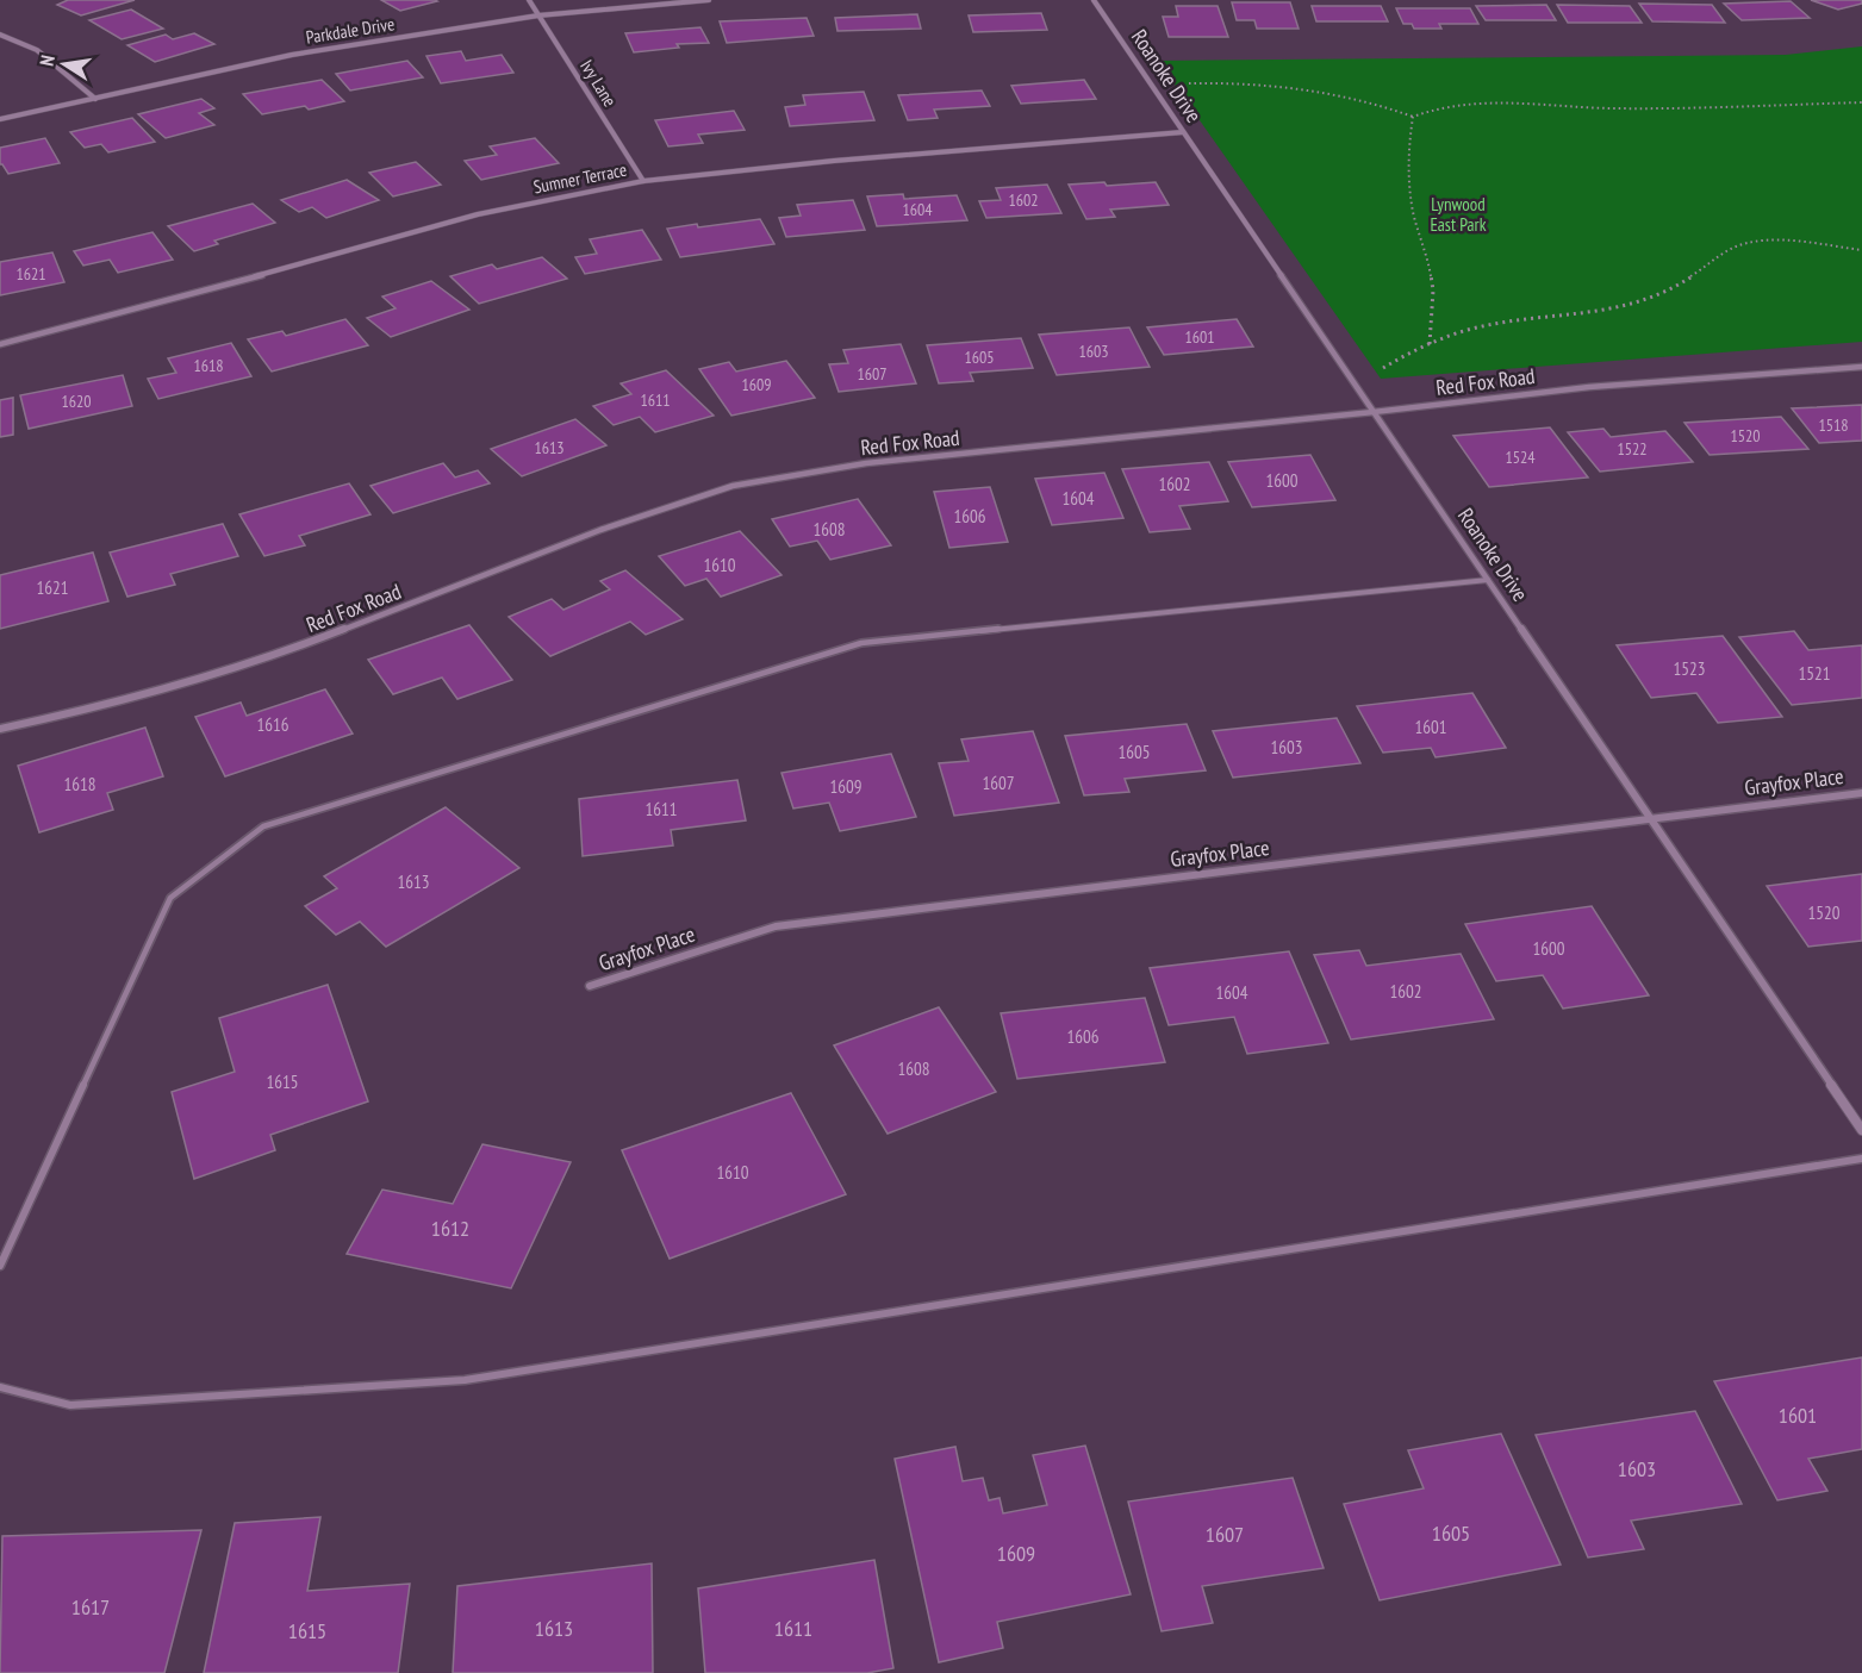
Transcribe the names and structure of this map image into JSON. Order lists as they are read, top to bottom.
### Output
{
  "streets": {
    "street": [
      "Parkdale Drive",
      "Roanoke Drive",
      "Ivy Lane",
      "Sumner Terrace",
      "Red Fox Road",
      "Grayfox Place"
    ]
  },
  "crossings": [
    ["Parkdale Drive", "Ivy Lane"],
    ["Roanoke Drive", "Sumner Terrace"],
    ["Roanoke Drive", "Red Fox Road"],
    ["Roanoke Drive", "Grayfox Place"],
    ["Ivy Lane", "Sumner Terrace"]
  ],
  "parks": ["Lynwood East Park"],
  "house_numbers": [
    "1602",
    "1604",
    "1621",
    "1601",
    "1603",
    "1605",
    "1618",
    "1607",
    "1609",
    "1611",
    "1620",
    "1518",
    "1520",
    "1613",
    "1522",
    "1524",
    "1600",
    "1602",
    "1604",
    "1606",
    "1608",
    "1610",
    "1621",
    "1523",
    "1521",
    "1616",
    "1601",
    "1603",
    "1605",
    "1607",
    "1618",
    "1609",
    "1611",
    "1613",
    "1520",
    "1600",
    "1602",
    "1604",
    "1606",
    "1608",
    "1615",
    "1610",
    "1612",
    "1601",
    "1603",
    "1605",
    "1607",
    "1609",
    "1617",
    "1613",
    "1611",
    "1615"
  ],
  "north": "left"
}
